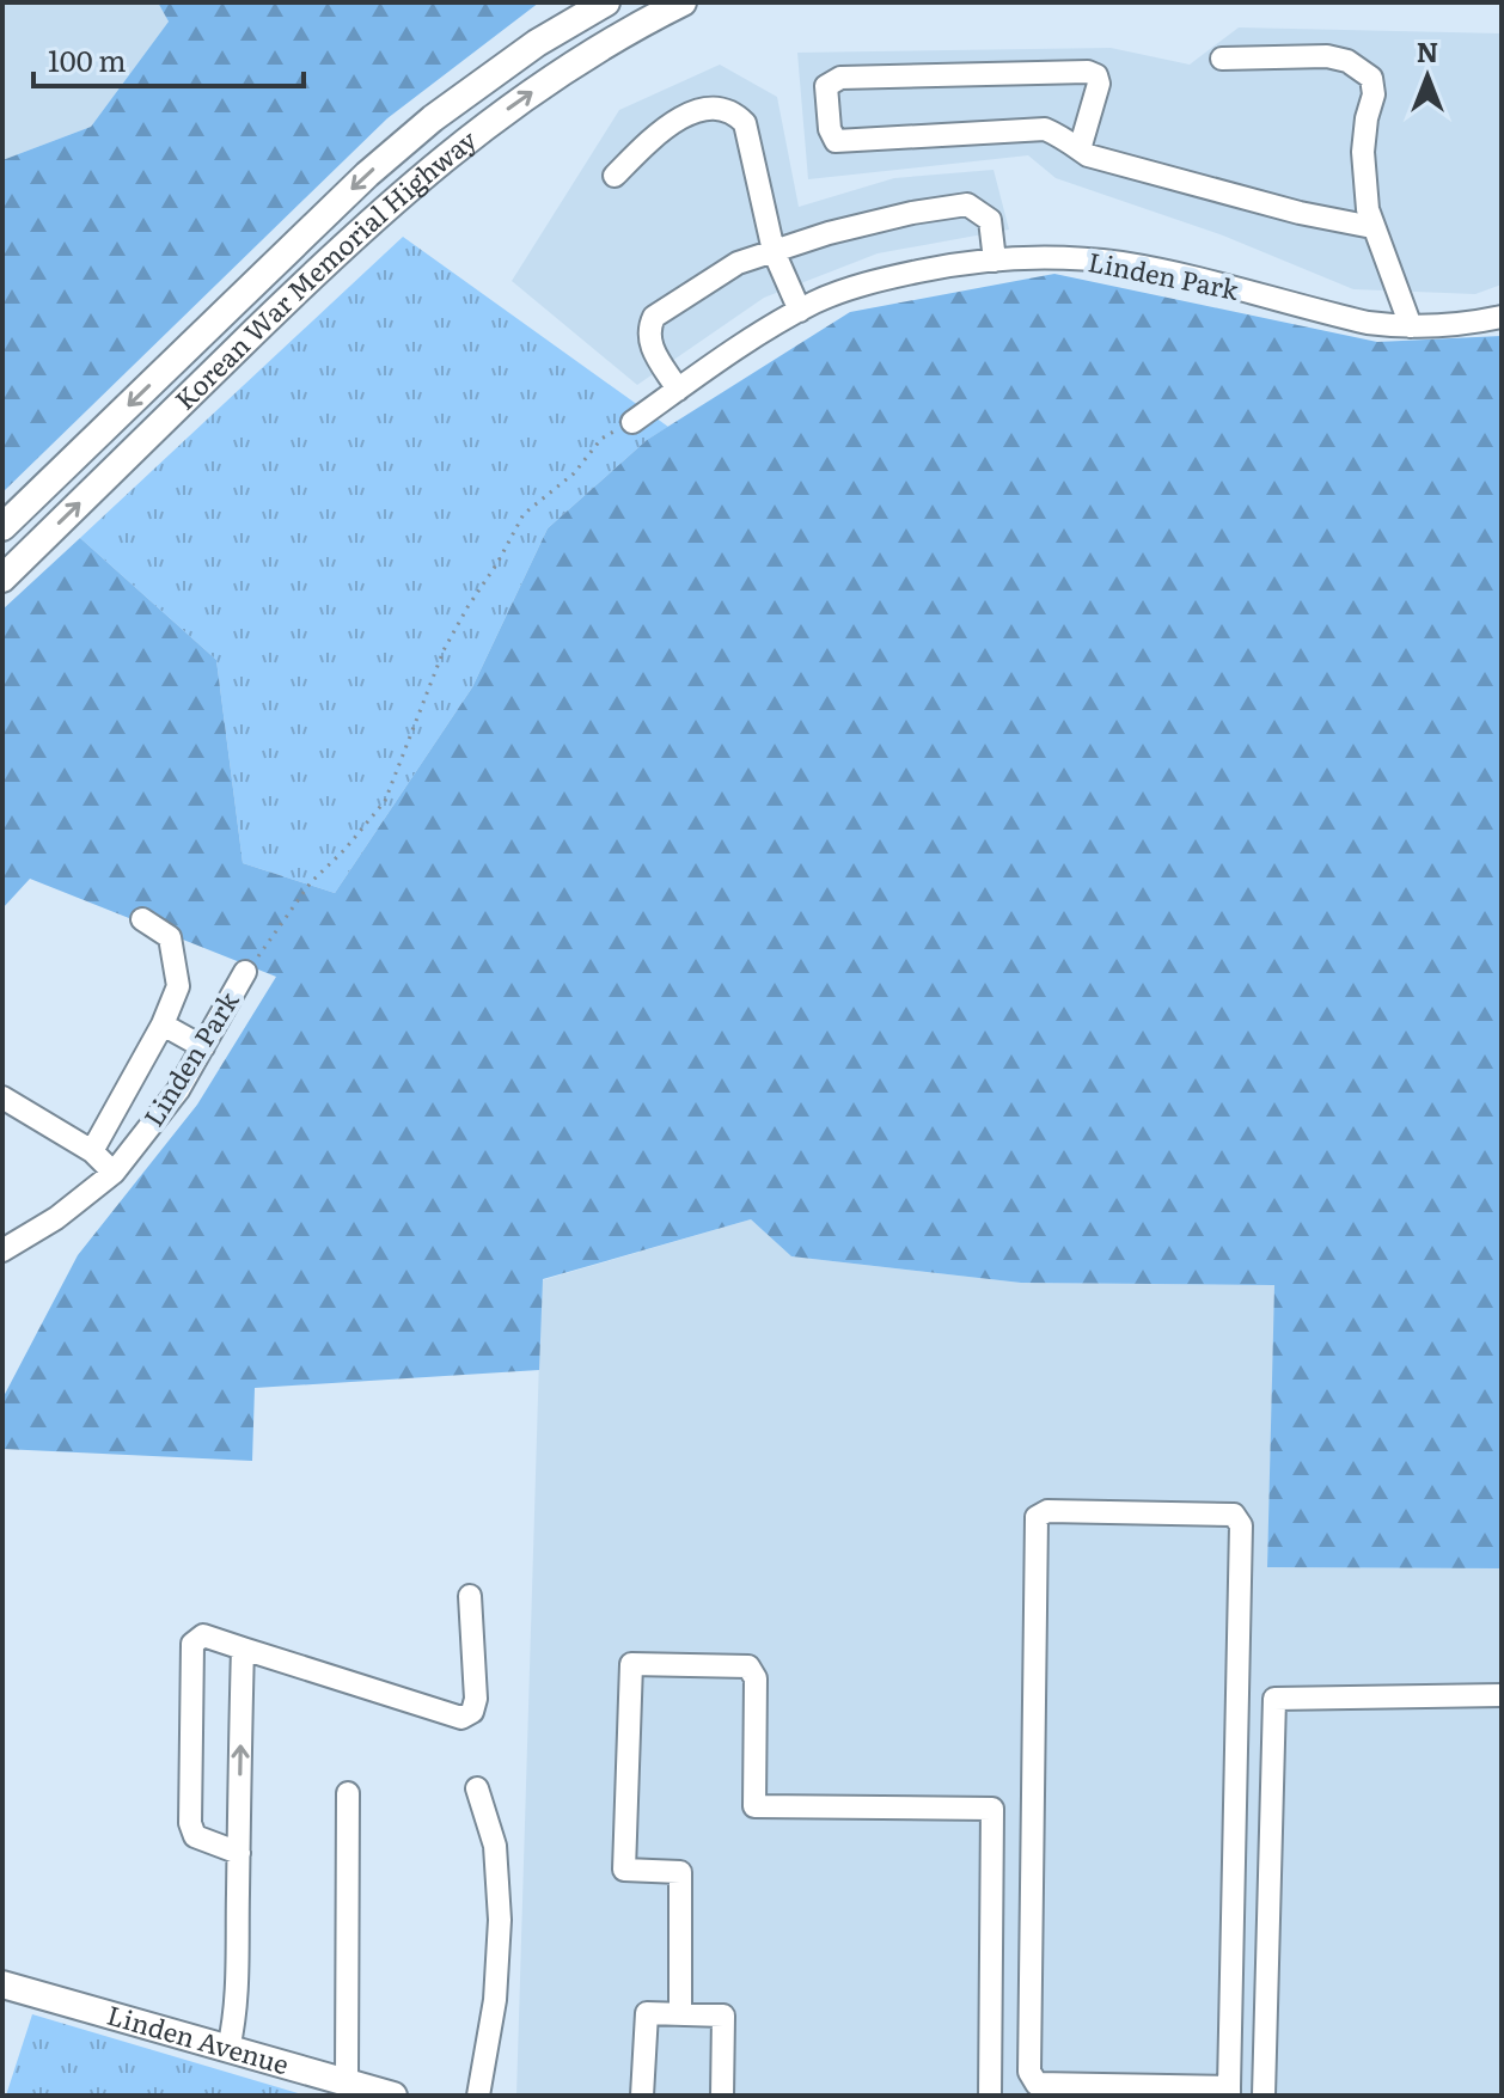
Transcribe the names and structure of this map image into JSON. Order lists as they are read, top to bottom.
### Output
{
  "streets": {
    "main road": ["Korean War Memorial Highway", "Linden Avenue"],
    "street": ["Linden Park"]
  },
  "scale_bar": "100 m",
  "north": "top"
}
